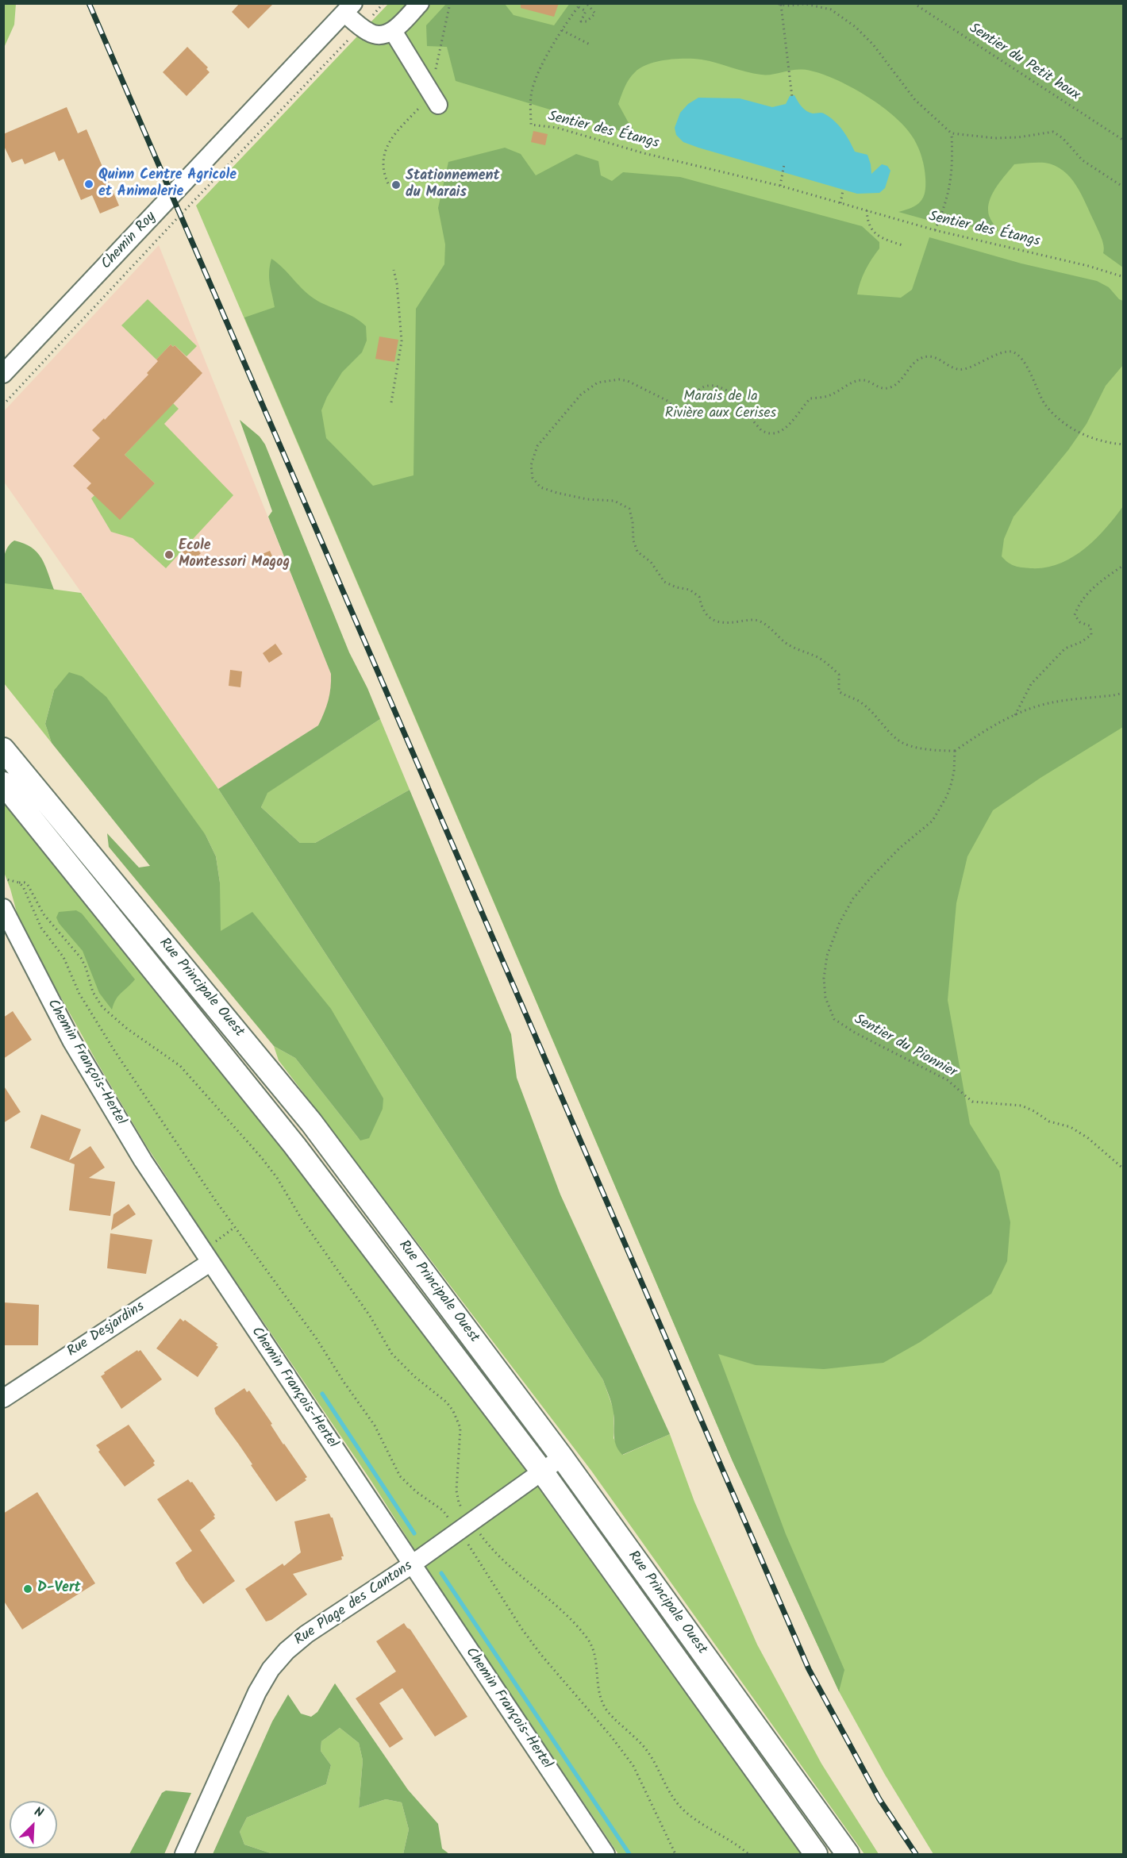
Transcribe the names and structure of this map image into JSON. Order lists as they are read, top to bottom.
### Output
{
  "streets": {
    "main road": ["Rue Principale Ouest"],
    "street": [
      "Chemin Roy",
      "Chemin François-Hertel",
      "Rue Desjardins",
      "Rue Plage des Cantons"
    ],
    "path": ["Sentier du Petit houx", "Sentier des Étangs", "Sentier du Pionnier"]
  },
  "crossings": [
    ["Rue Principale Ouest", "Rue Plage des Cantons"],
    ["Chemin François-Hertel", "Rue Desjardins"],
    ["Chemin François-Hertel", "Rue Plage des Cantons"]
  ],
  "parks": ["Marais de la Rivière aux Cerises"],
  "places": [
    "Quinn Centre Agricole et Animalerie",
    "Stationnement du Marais",
    "Ecole Montessori Magog",
    "D-Vert"
  ],
  "north": "top right"
}
